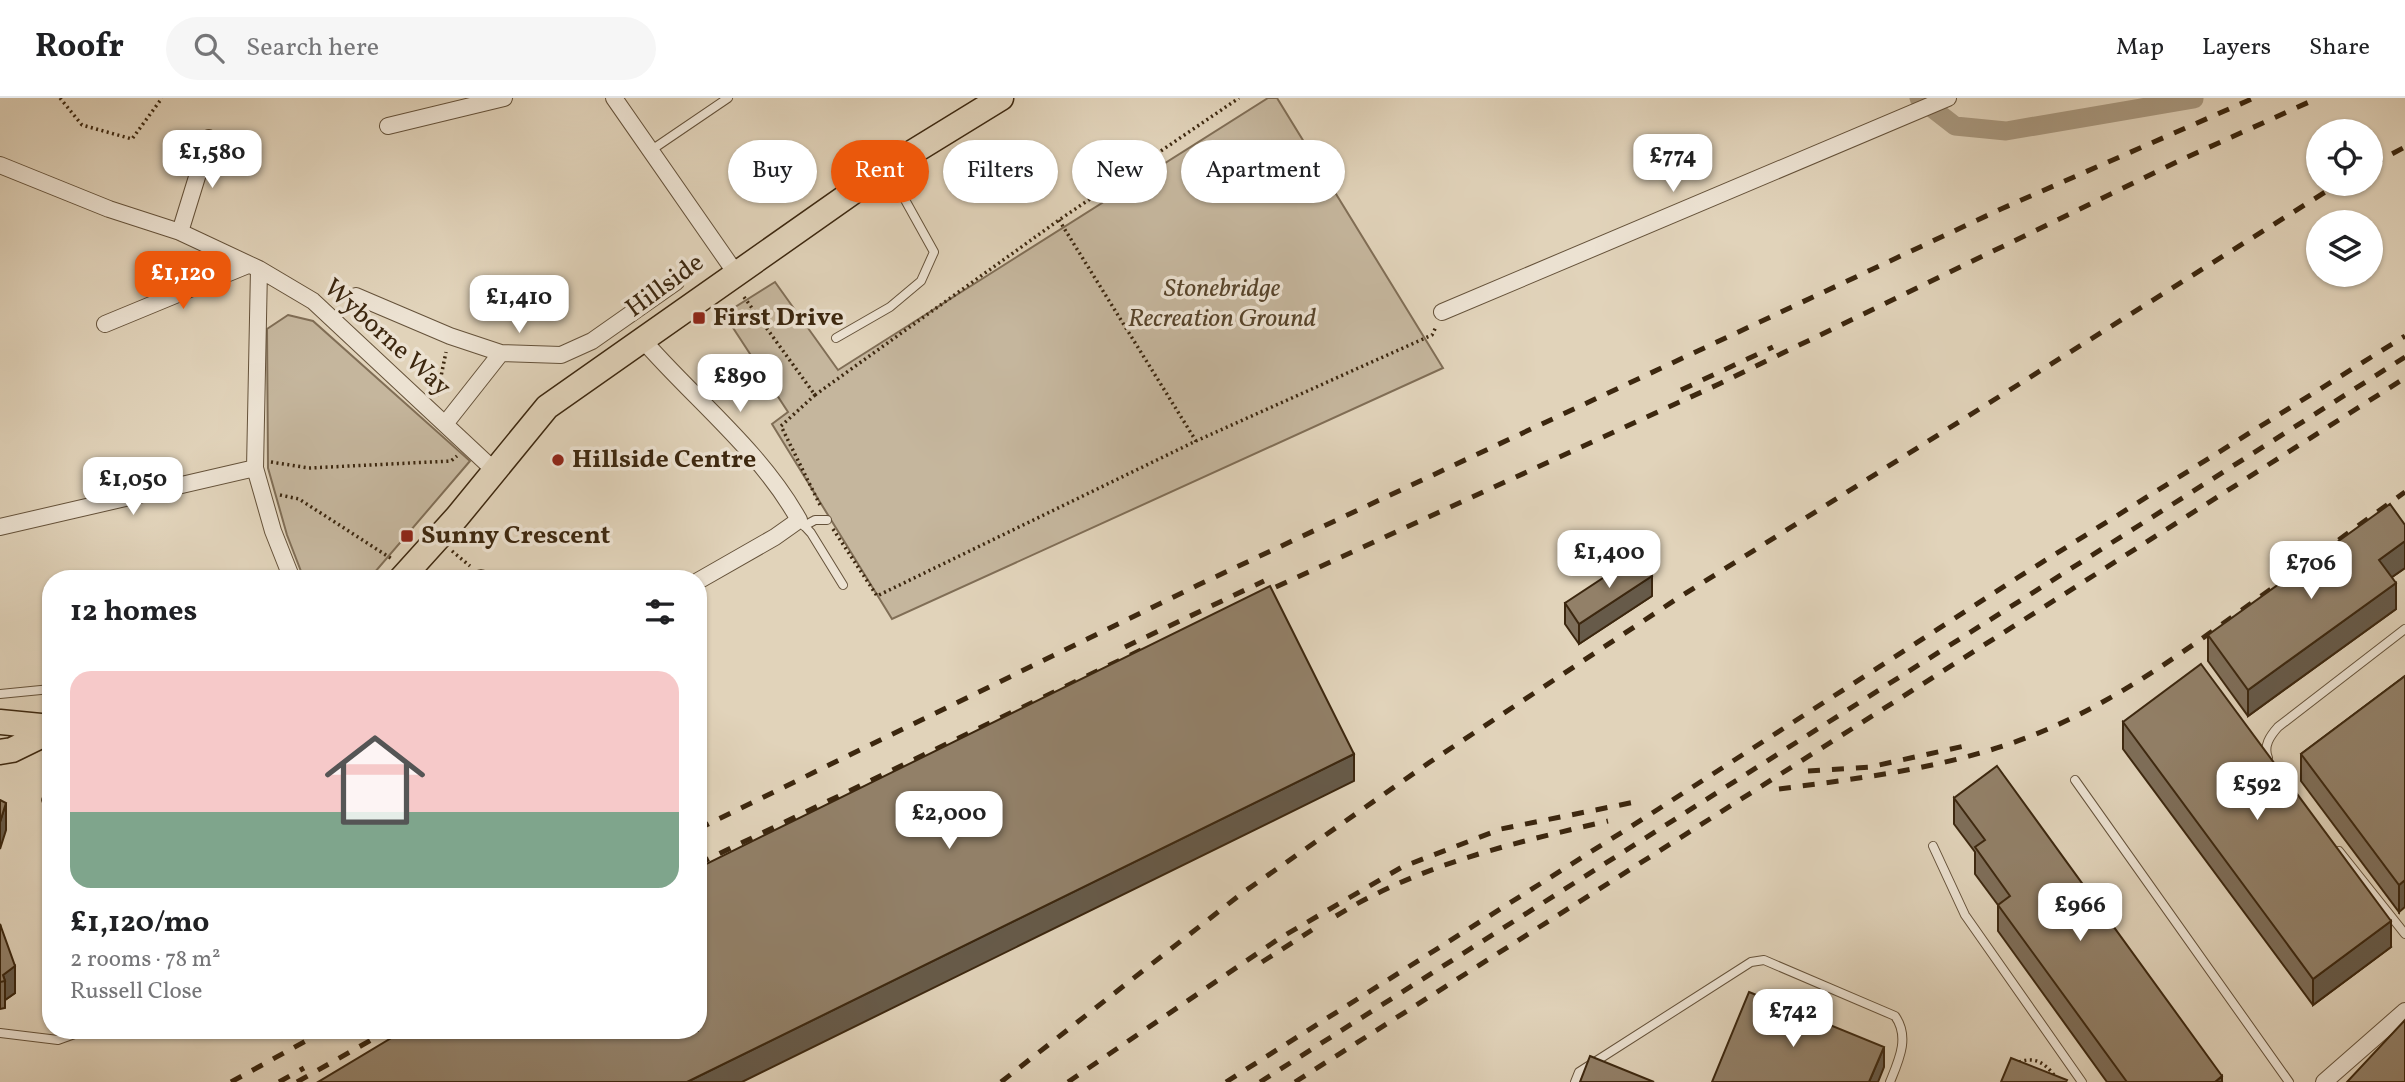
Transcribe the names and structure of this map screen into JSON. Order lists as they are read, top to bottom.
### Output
{
  "streets": {
    "main road": ["Hillside"],
    "street": ["Wyborne Way"]
  },
  "crossings": [
    ["Hillside", "Wyborne Way"]
  ],
  "parks": ["Stonebridge Recreation Ground"],
  "places": {
    "transit": ["First Drive", "Sunny Crescent"],
    "other": ["Hillside Centre"]
  },
  "page": {
    "header": "Roofr",
    "search": "Search here",
    "nav": ["Map", "Layers", "Share"],
    "price": [
      "£1,580",
      "£774",
      "£1,120",
      "£1,410",
      "£890",
      "£1,050",
      "£1,400",
      "£706",
      "£592",
      "£2,000",
      "£966",
      "£742"
    ],
    "chip": [
      "Buy",
      "Rent",
      "Filters",
      "New",
      "Apartment"
    ],
    "heading": "12 homes",
    "list": [
      {
        "name": "£1,120/mo",
        "note": "2 rooms · 78 m² · Russell Close"
      }
    ]
  }
}
